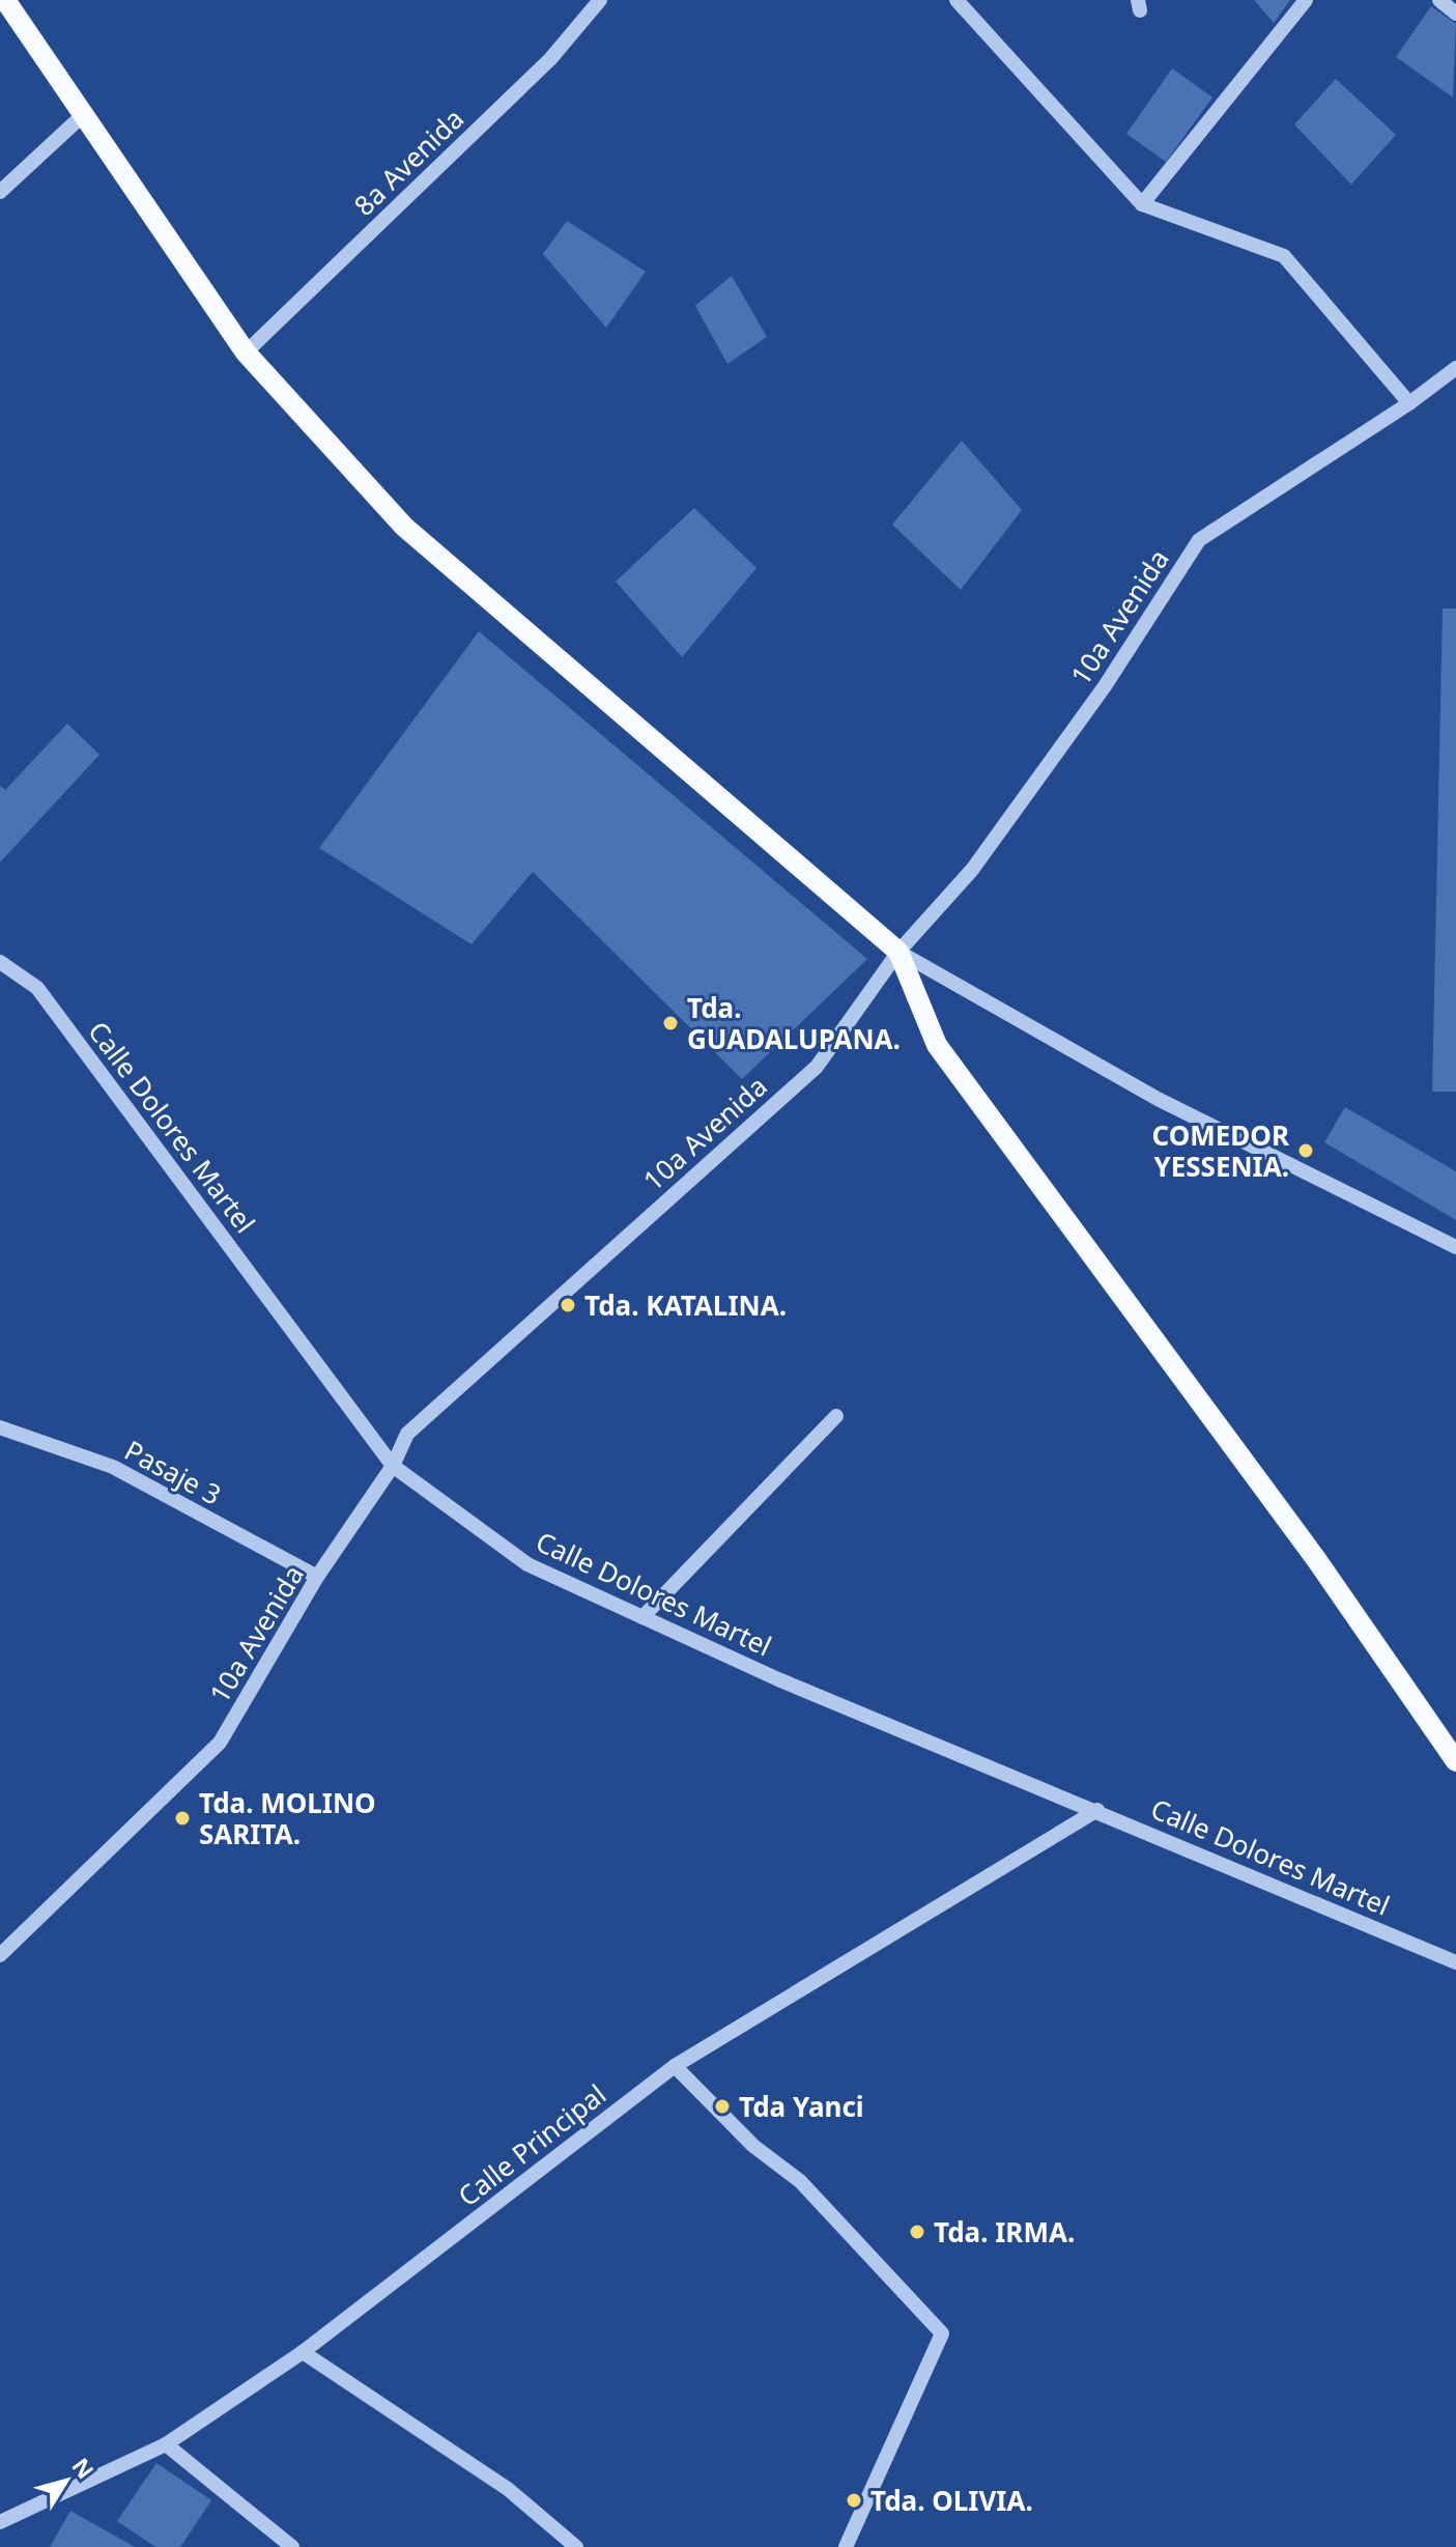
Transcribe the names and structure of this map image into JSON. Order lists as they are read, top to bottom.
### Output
{
  "streets": {
    "street": [
      "8a Avenida",
      "10a Avenida",
      "Calle Dolores Martel",
      "Pasaje 3",
      "Calle Principal"
    ]
  },
  "crossings": [
    ["10a Avenida", "Calle Dolores Martel"],
    ["10a Avenida", "Pasaje 3"],
    ["Calle Dolores Martel", "Calle Principal"]
  ],
  "places": [
    "Tda. GUADALUPANA.",
    "COMEDOR YESSENIA.",
    "Tda. KATALINA.",
    "Tda. MOLINO SARITA.",
    "Tda Yanci",
    "Tda. IRMA.",
    "Tda. OLIVIA."
  ],
  "north": "top right"
}
